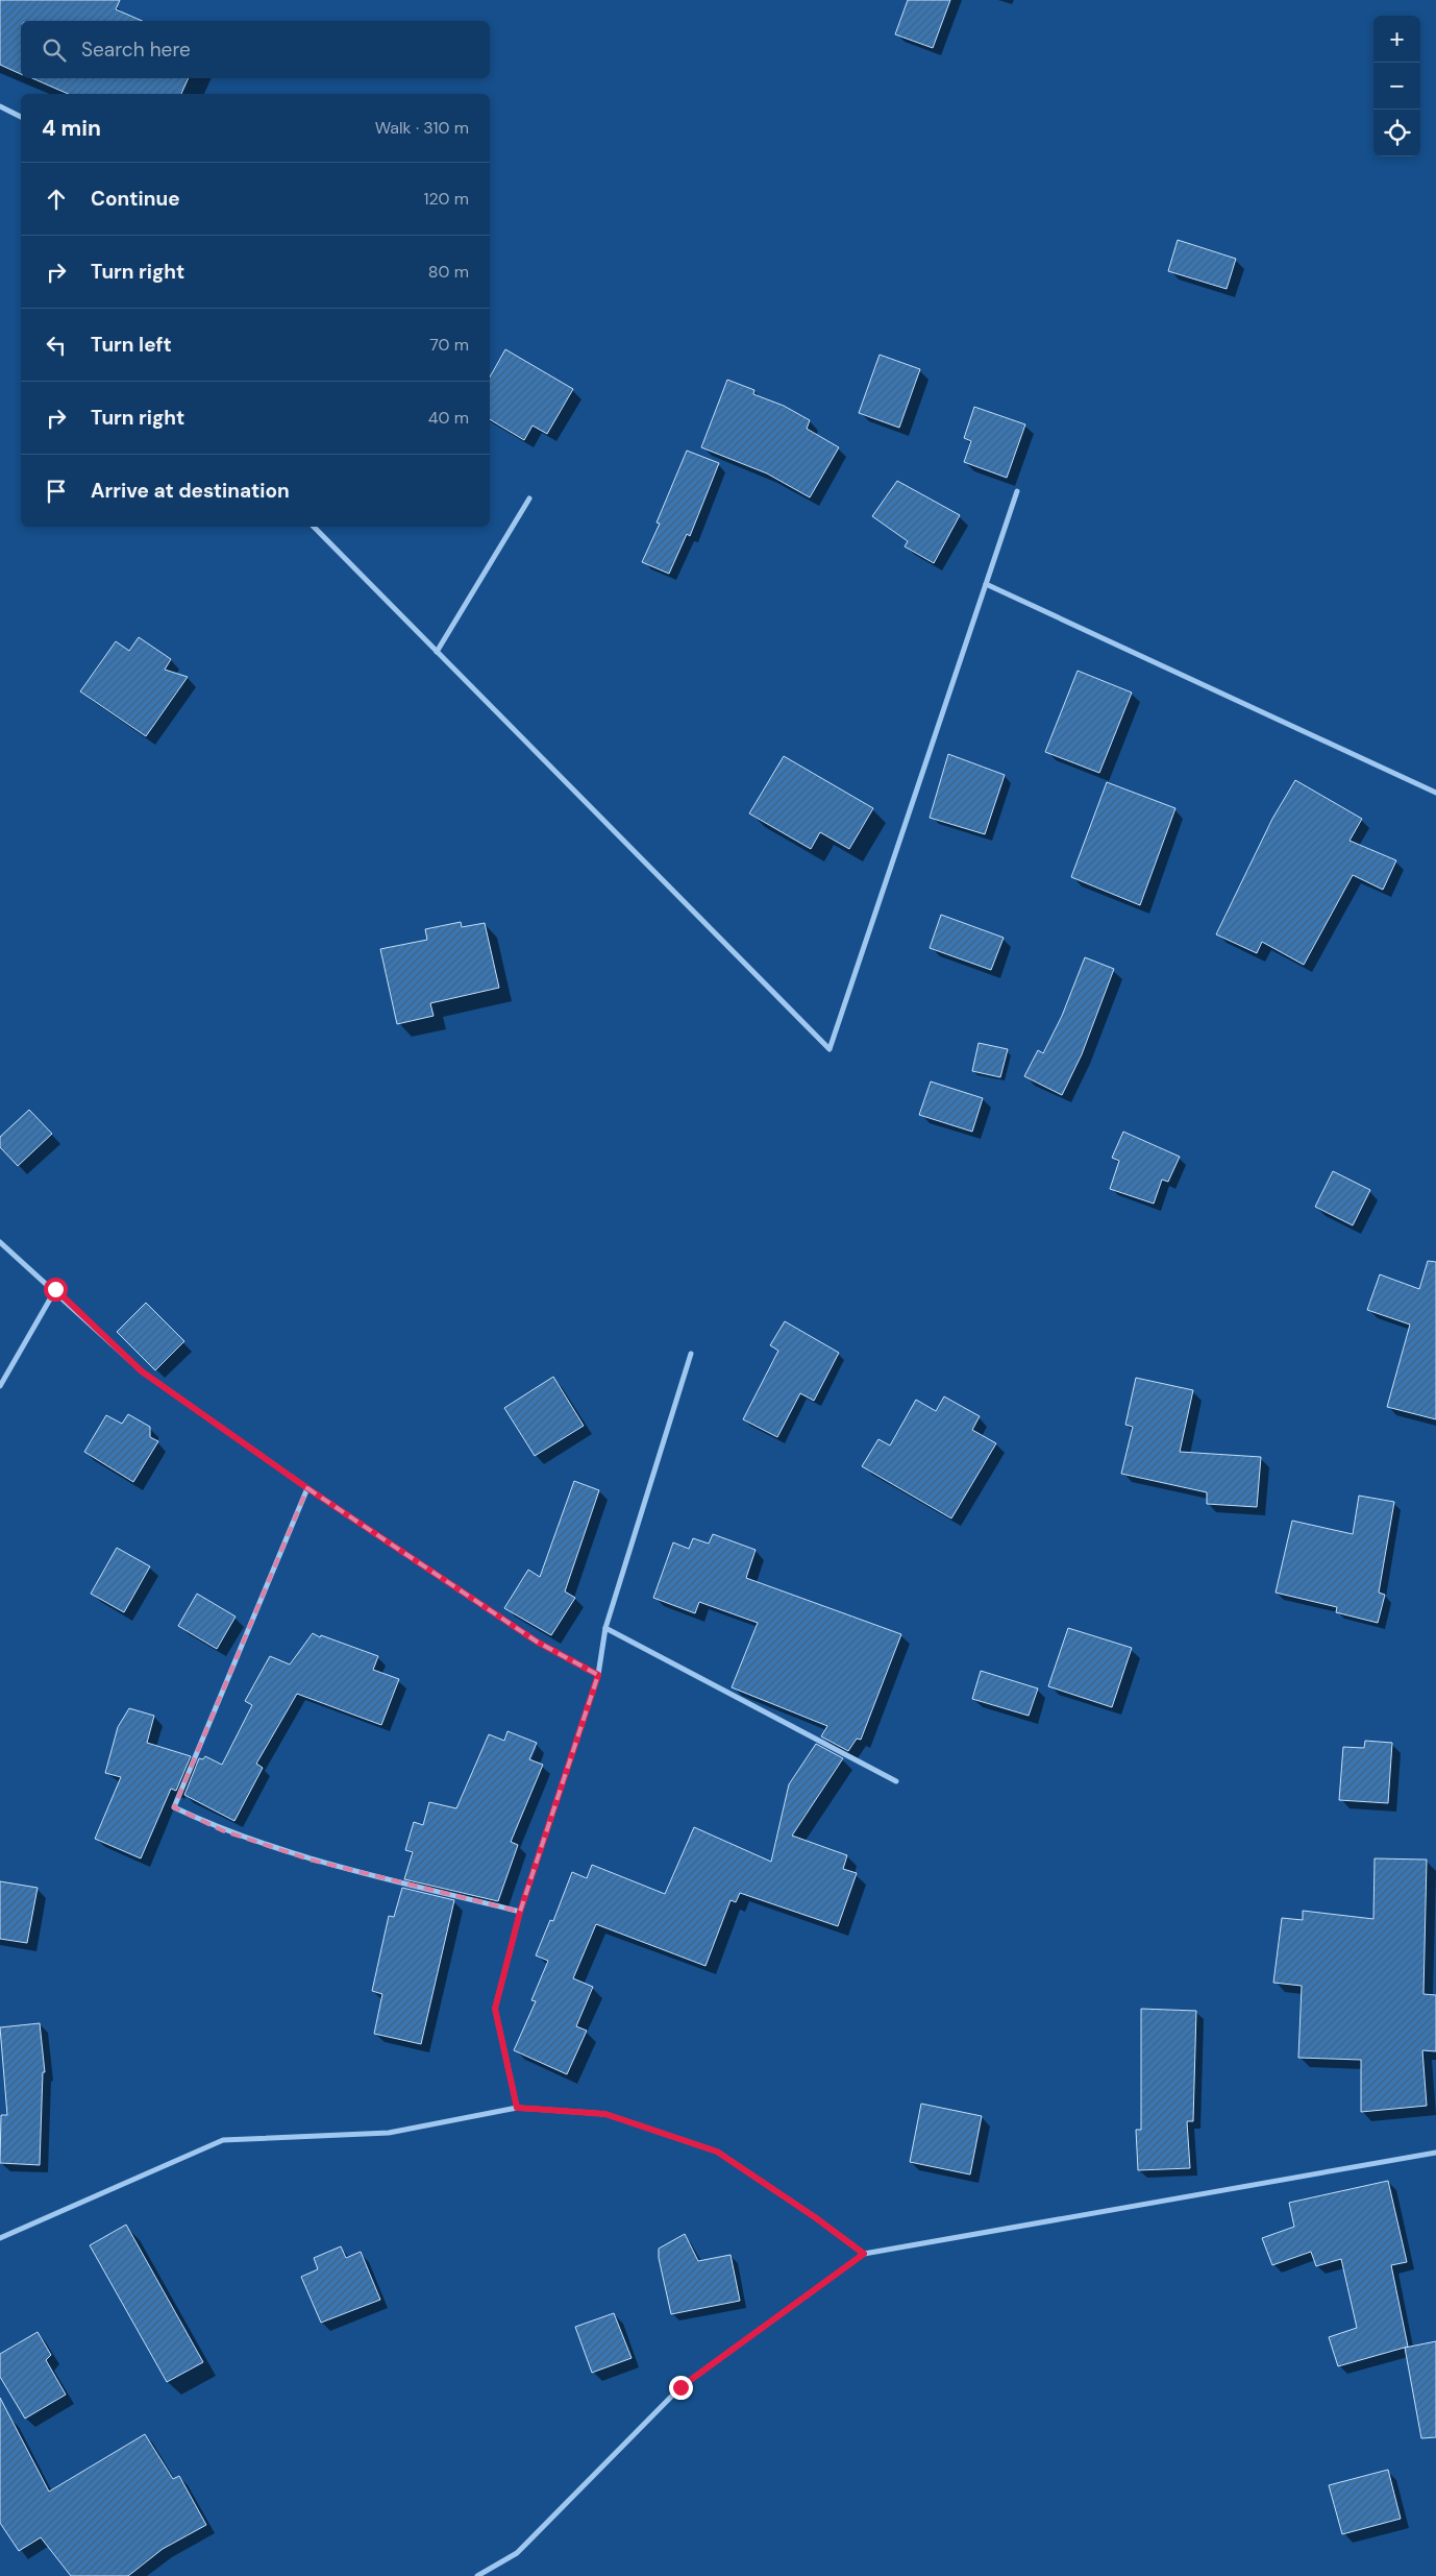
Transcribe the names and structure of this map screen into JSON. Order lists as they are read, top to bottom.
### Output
{
  "page": {
    "map_buttons": ["+", "−"],
    "search": "Search here",
    "heading": ["4 min", "Walk · 310 m"],
    "list": [
      ["Continue", "120 m"],
      ["Turn right", "80 m"],
      ["Turn left", "70 m"],
      ["Turn right", "40 m"],
      "Arrive at destination"
    ]
  }
}
